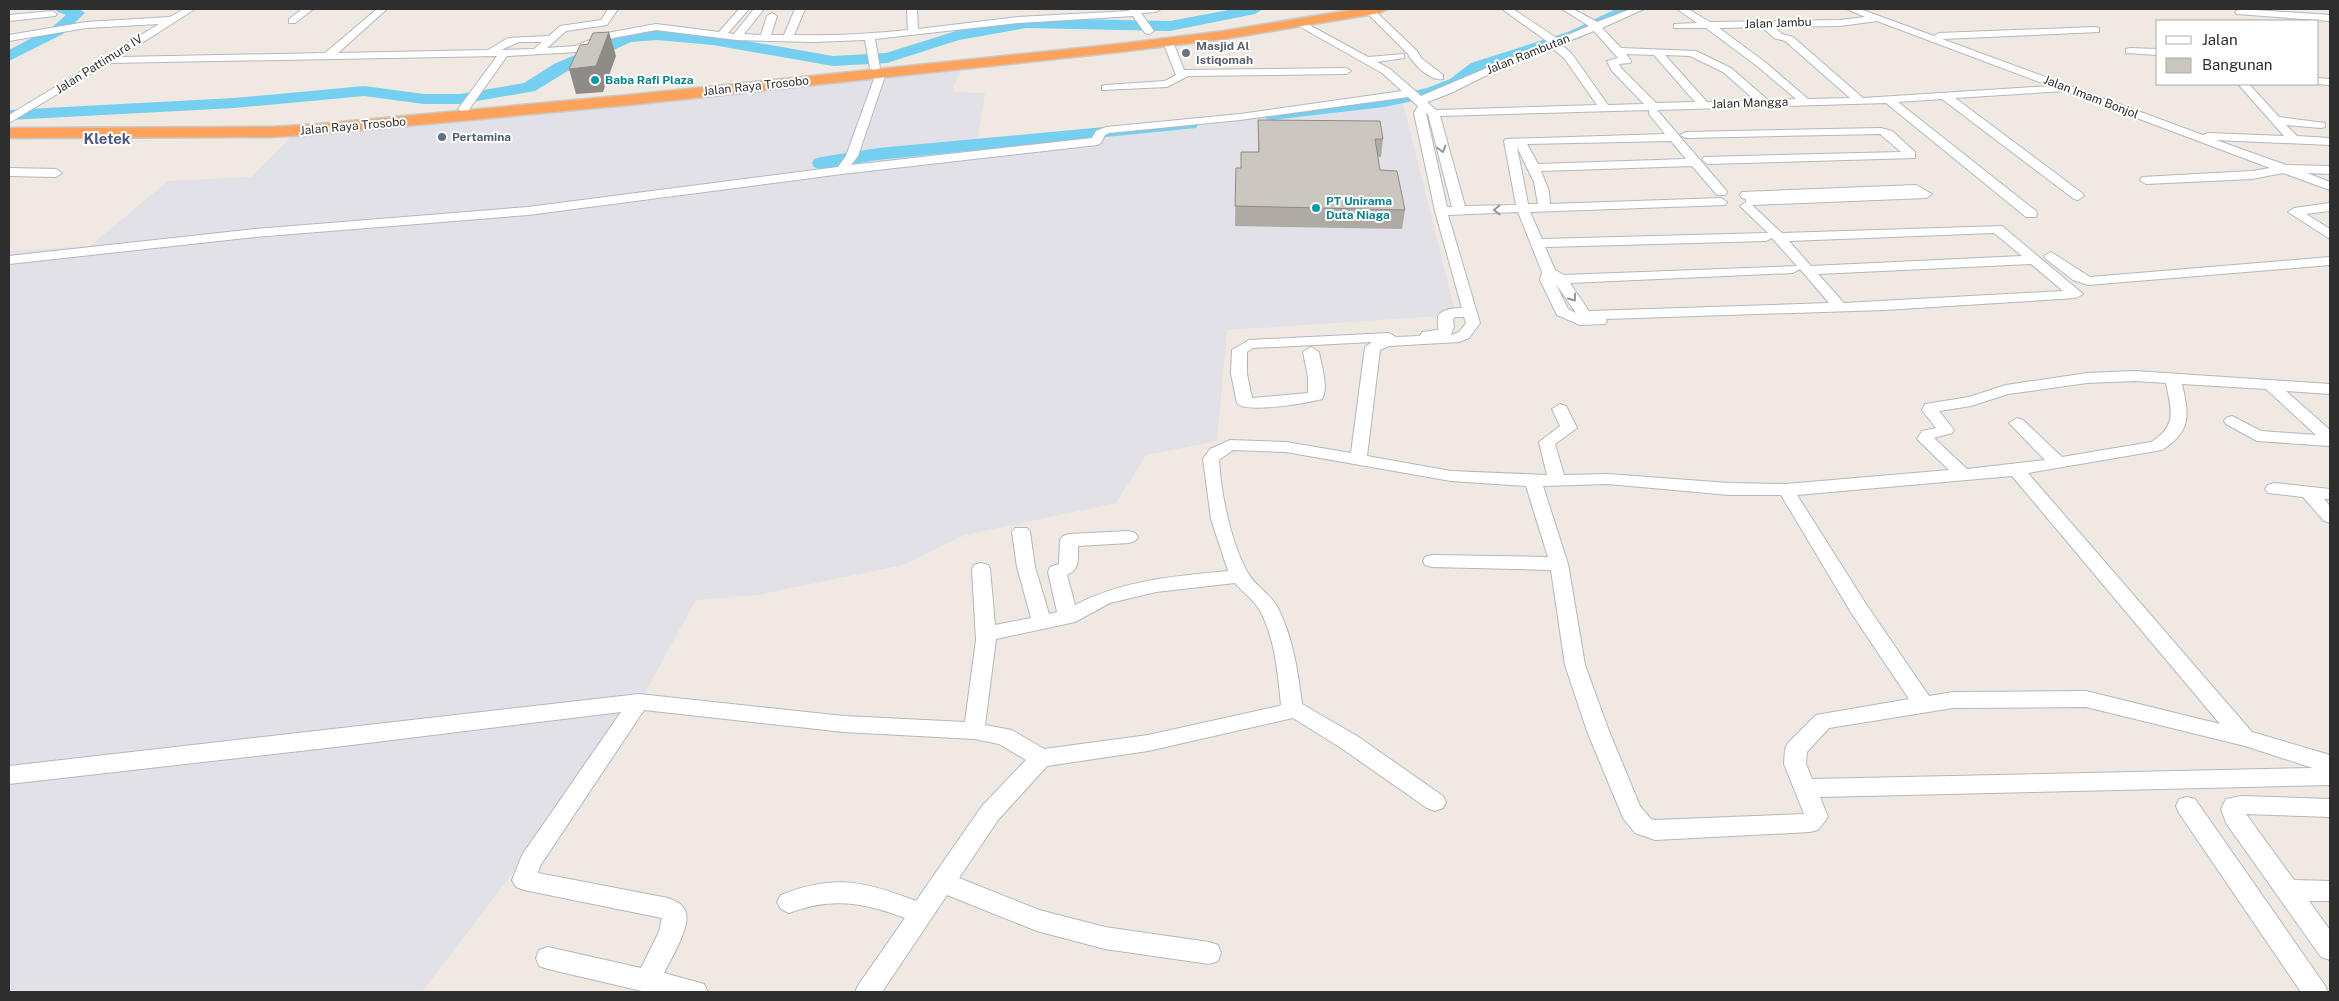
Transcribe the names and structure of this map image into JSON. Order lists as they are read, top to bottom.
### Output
{
  "streets": {
    "highway": ["Jalan Raya Trosobo"],
    "street": [
      "Jalan Jambu",
      "Jalan Rambutan",
      "Jalan Pattimura IV",
      "Jalan Imam Bonjol",
      "Jalan Mangga"
    ]
  },
  "crossings": [
    ["Jalan Jambu", "Jalan Imam Bonjol"],
    ["Jalan Rambutan", "Jalan Mangga"],
    ["Jalan Pattimura IV", "Jalan Raya Trosobo"],
    ["Jalan Imam Bonjol", "Jalan Mangga"]
  ],
  "districts": ["Kletek"],
  "places": [
    "Masjid Al Istiqomah",
    "Baba Rafi Plaza",
    "Pertamina",
    "PT Unirama Duta Niaga"
  ],
  "legend": ["Jalan", "Bangunan"]
}
